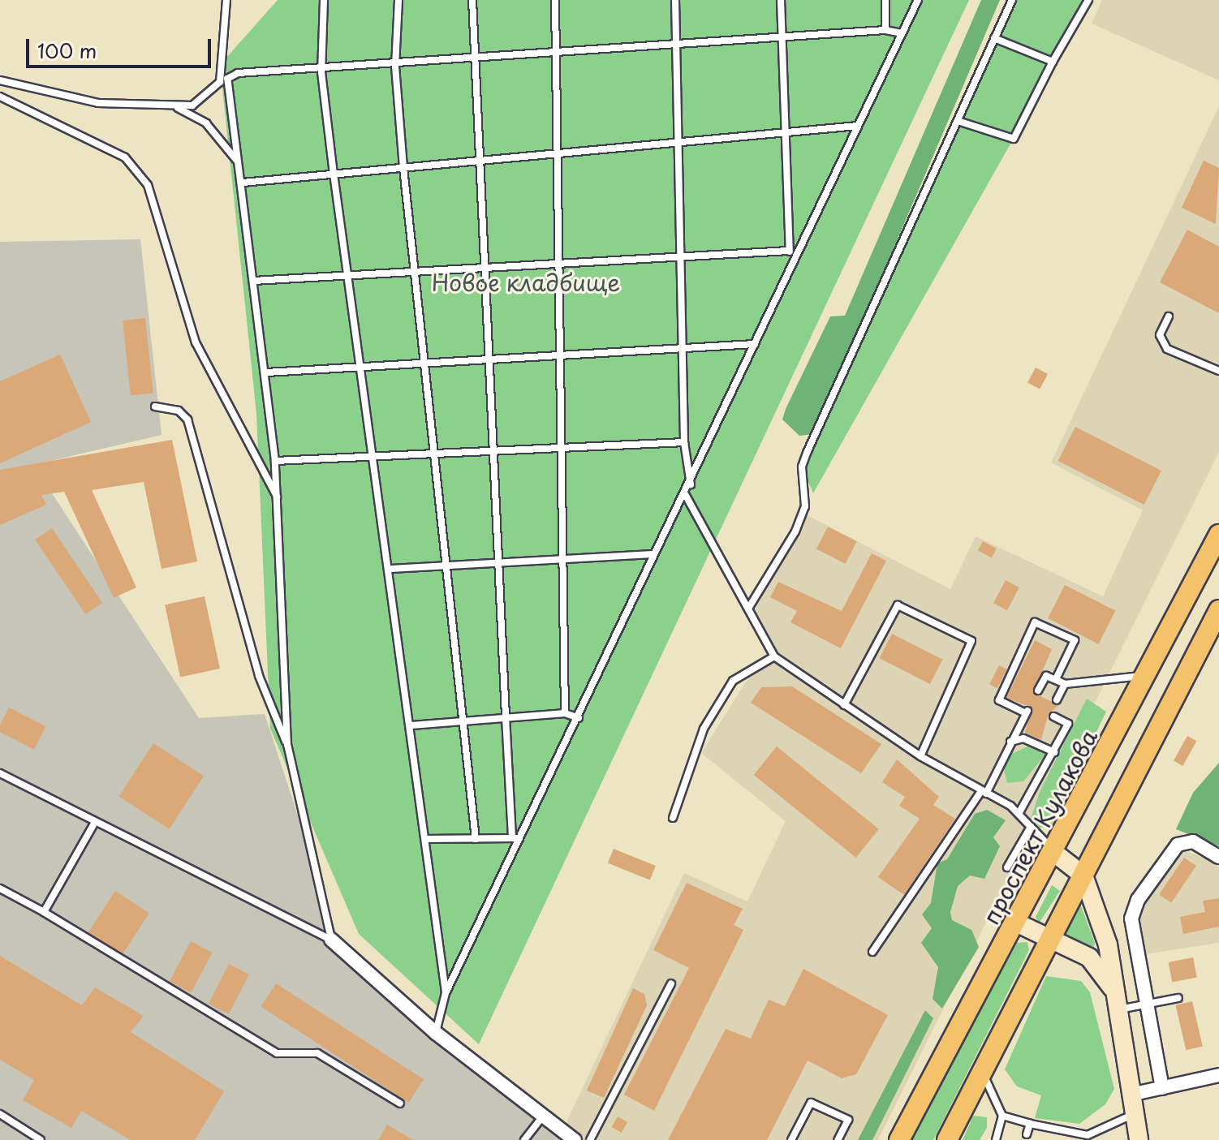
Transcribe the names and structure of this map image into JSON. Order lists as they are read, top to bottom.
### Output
{
  "streets": {
    "main road": ["проспект Кулакова"]
  },
  "parks": ["Новое кладбище"],
  "scale_bar": "100 m"
}
